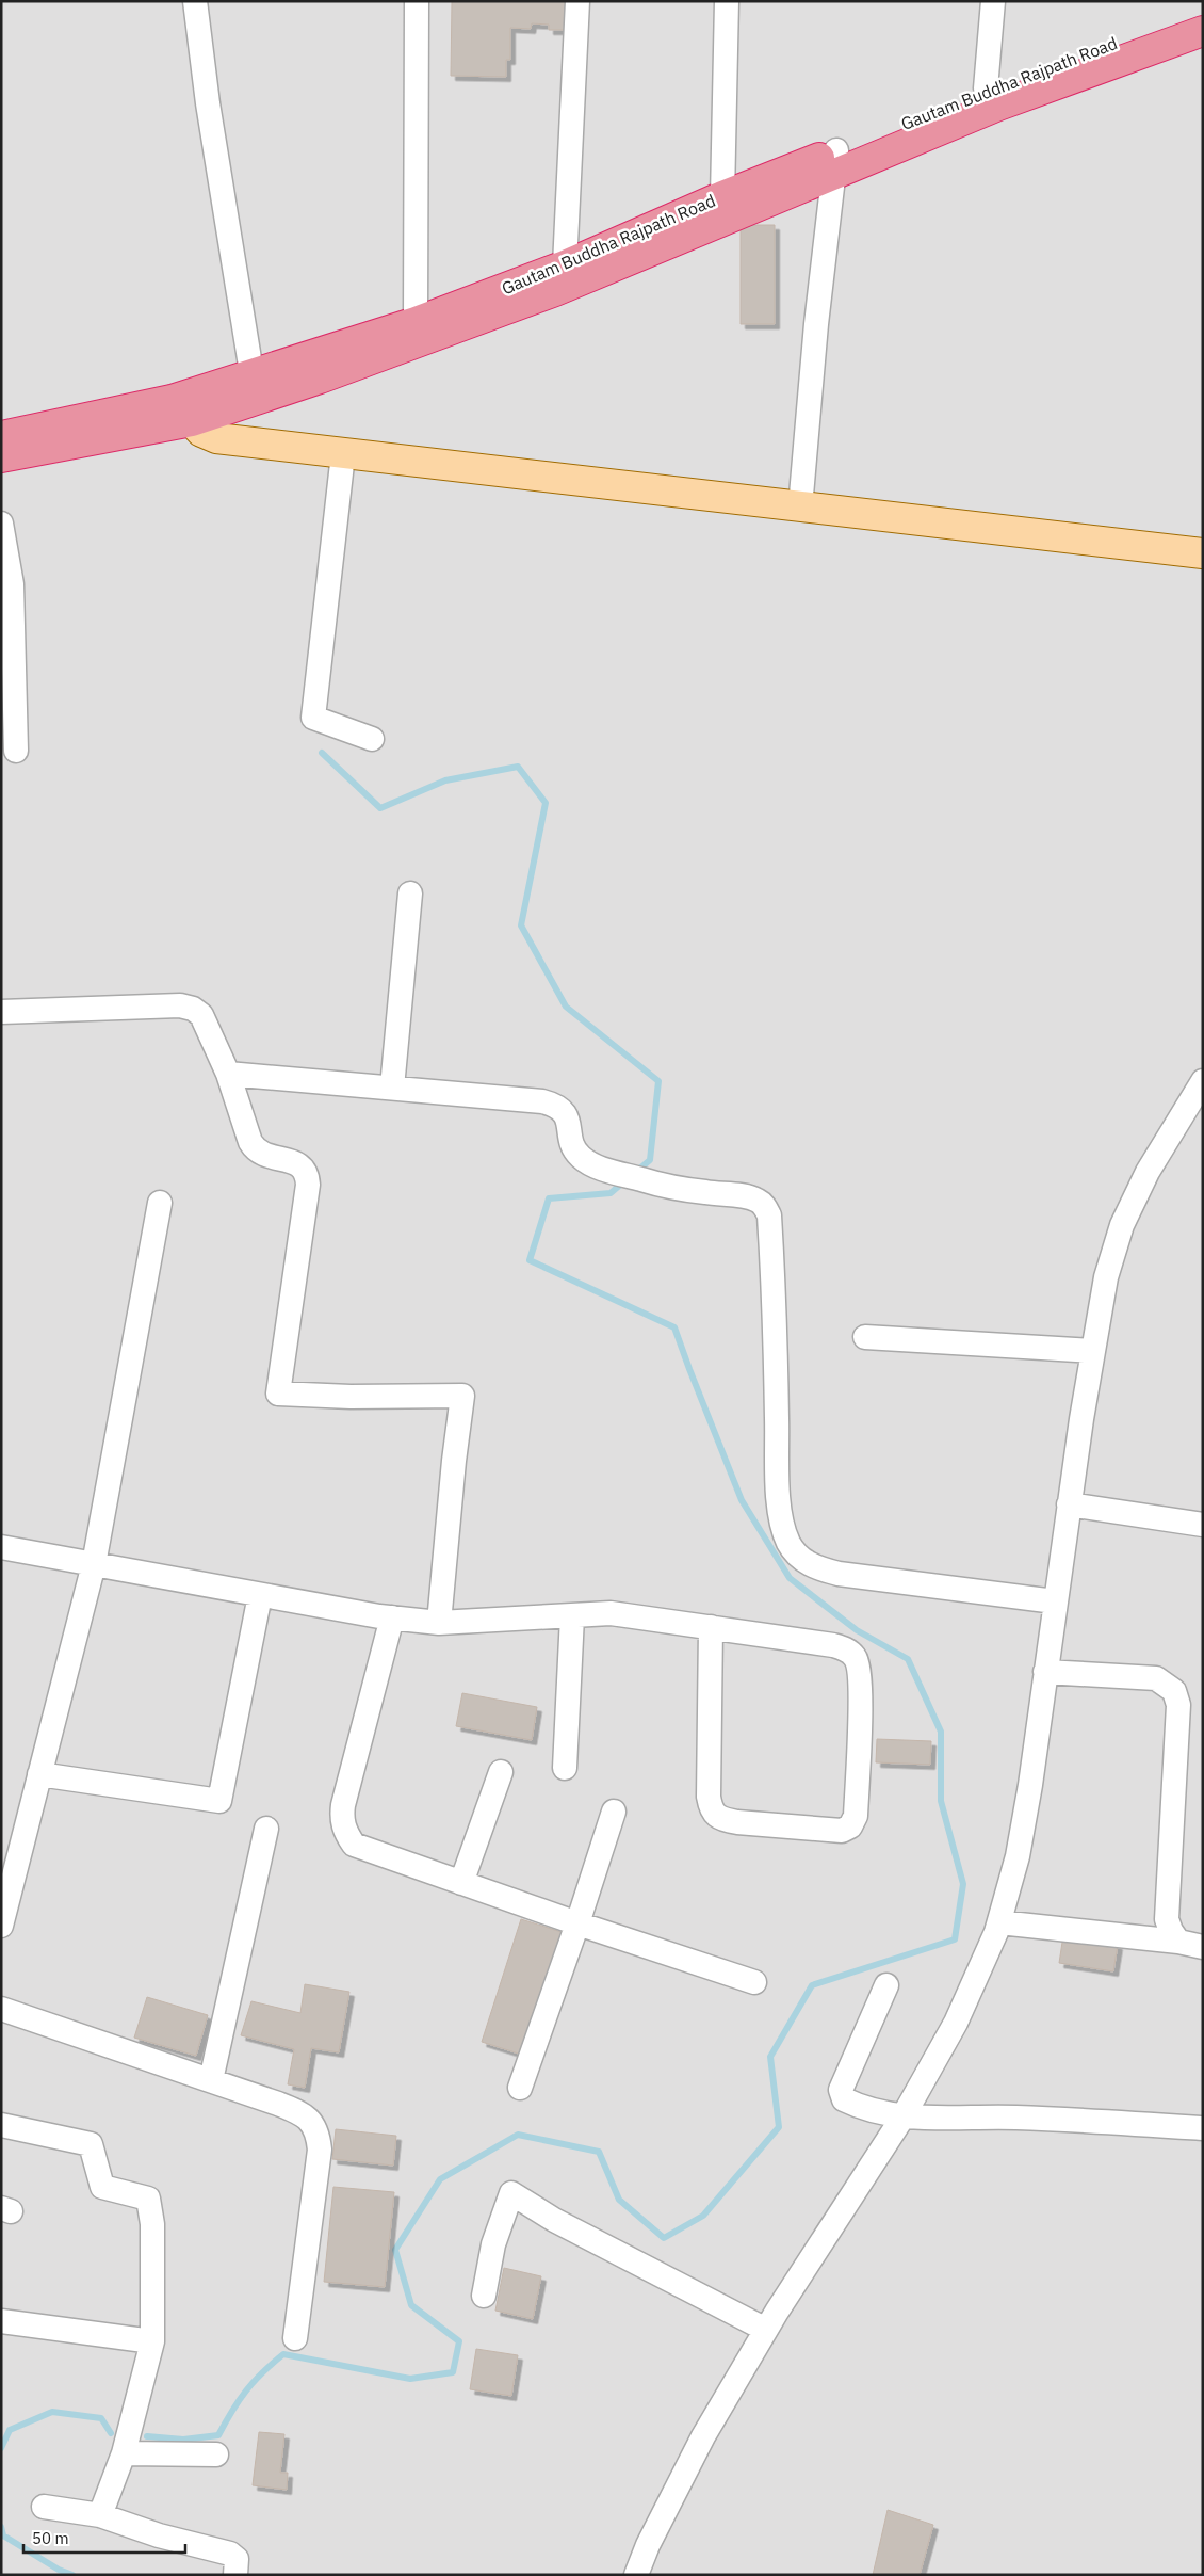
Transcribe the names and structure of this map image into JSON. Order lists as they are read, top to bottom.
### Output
{
  "streets": {
    "highway": ["Gautam Buddha Rajpath Road"]
  },
  "scale_bar": "50 m"
}
